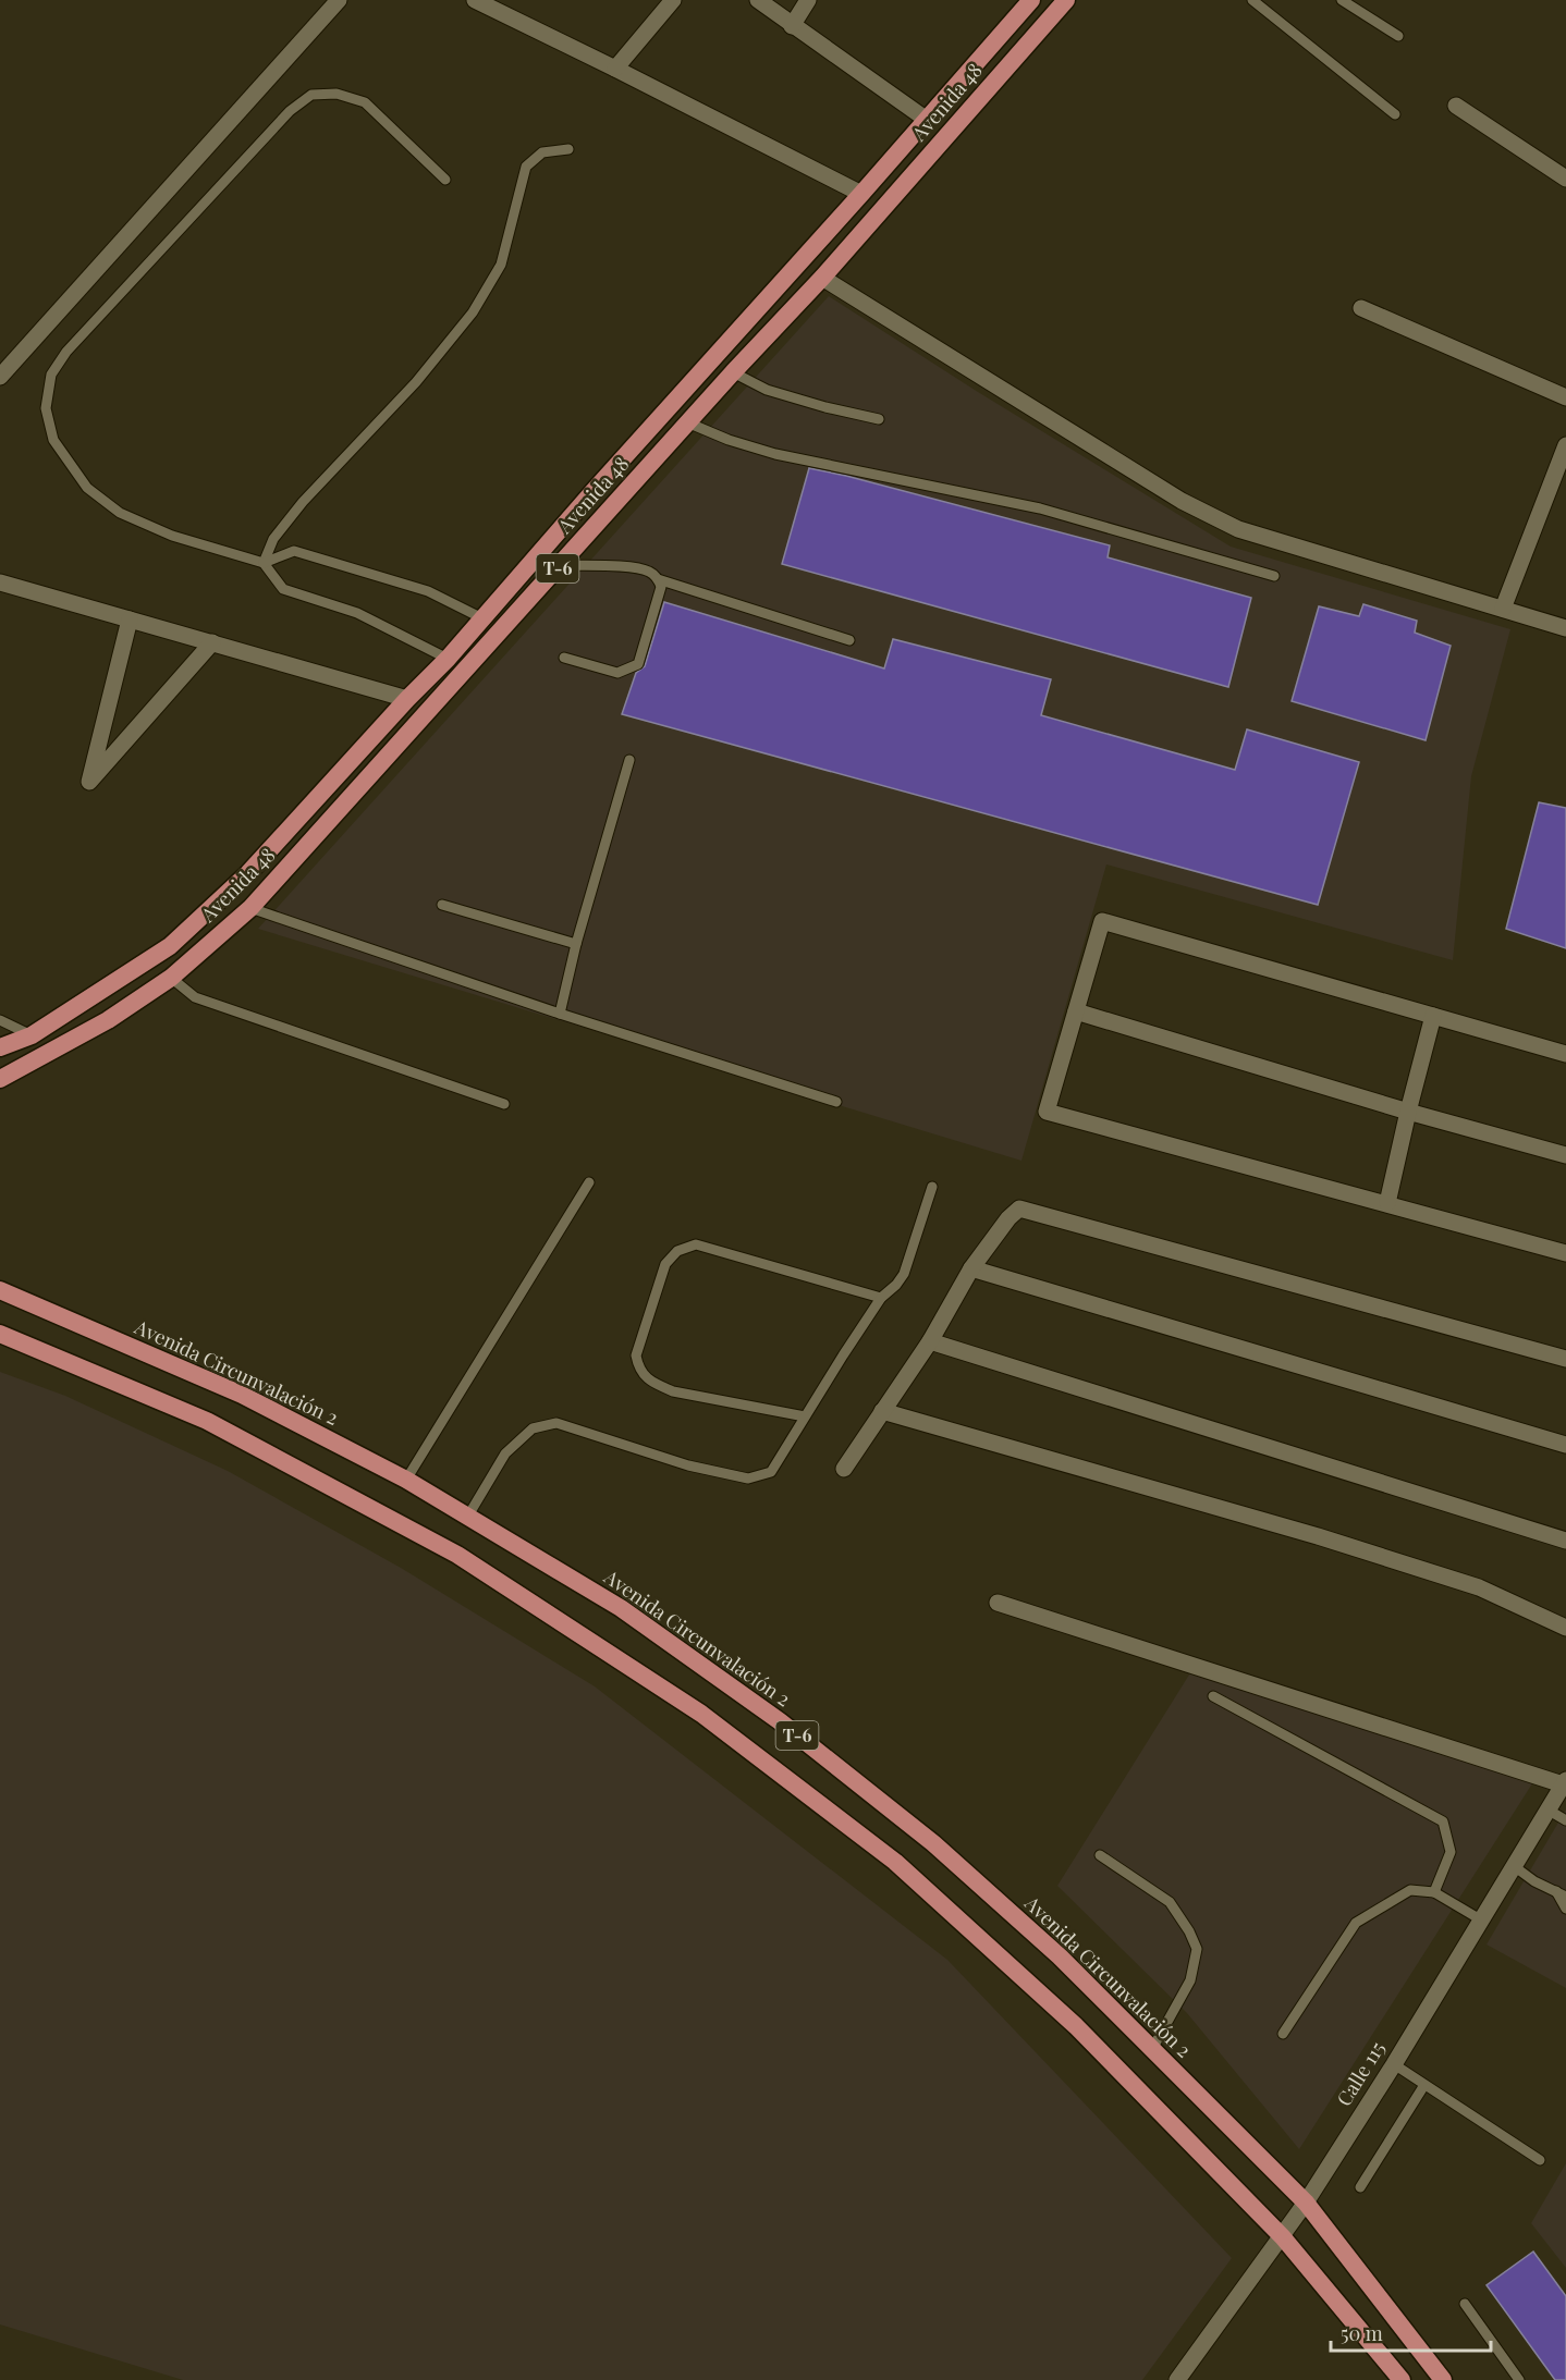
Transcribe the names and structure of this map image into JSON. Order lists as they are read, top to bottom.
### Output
{
  "streets": {
    "highway": ["Avenida 48", "T-6", "Avenida Circunvalación 2"],
    "street": ["Calle 115"]
  },
  "crossings": [
    ["T-6", "Calle 115"],
    ["Avenida Circunvalación 2", "Calle 115"]
  ],
  "scale_bar": "50 m"
}
